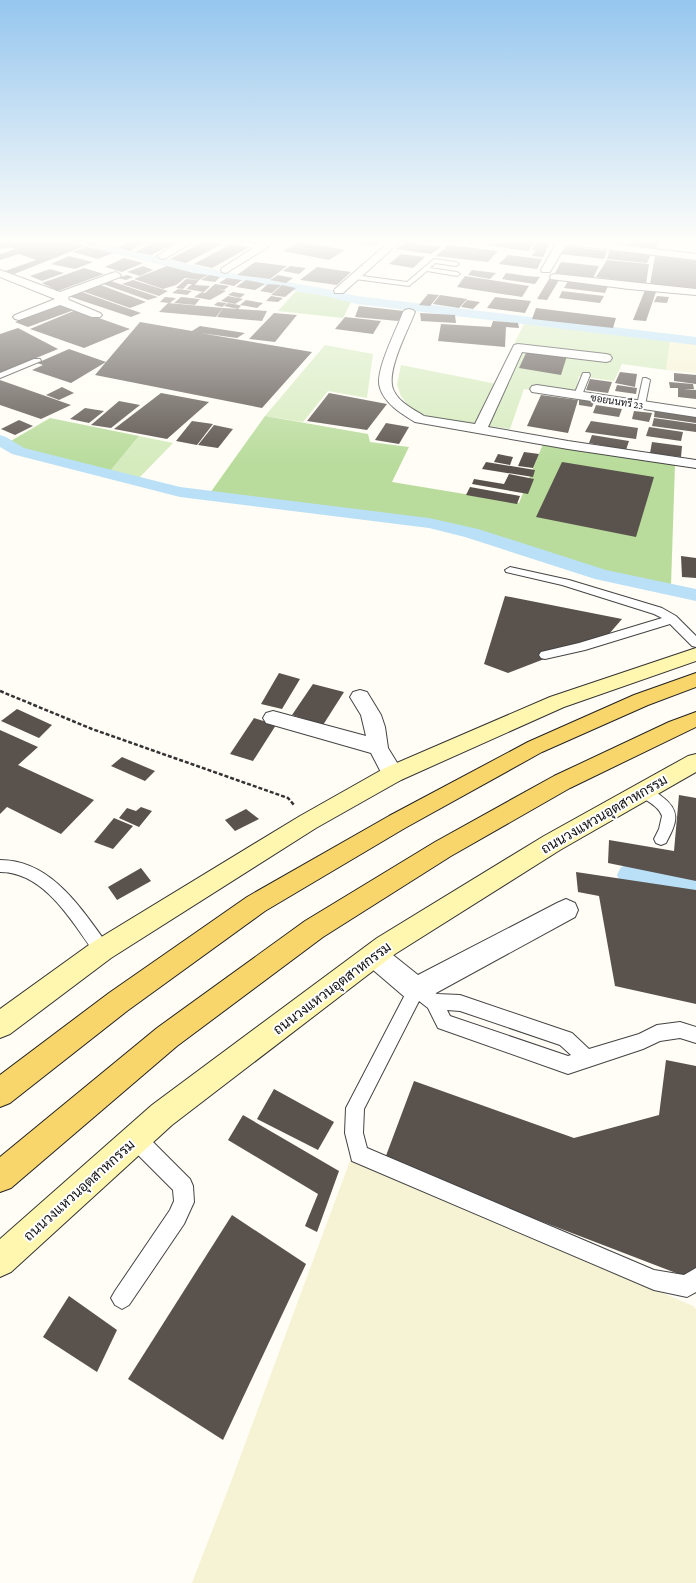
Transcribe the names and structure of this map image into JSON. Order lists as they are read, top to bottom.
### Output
{
  "streets": {
    "main road": ["ถนนวงแหวนอุตสาหกรรม"],
    "street": ["ซอยนนทรี 23"]
  }
}
